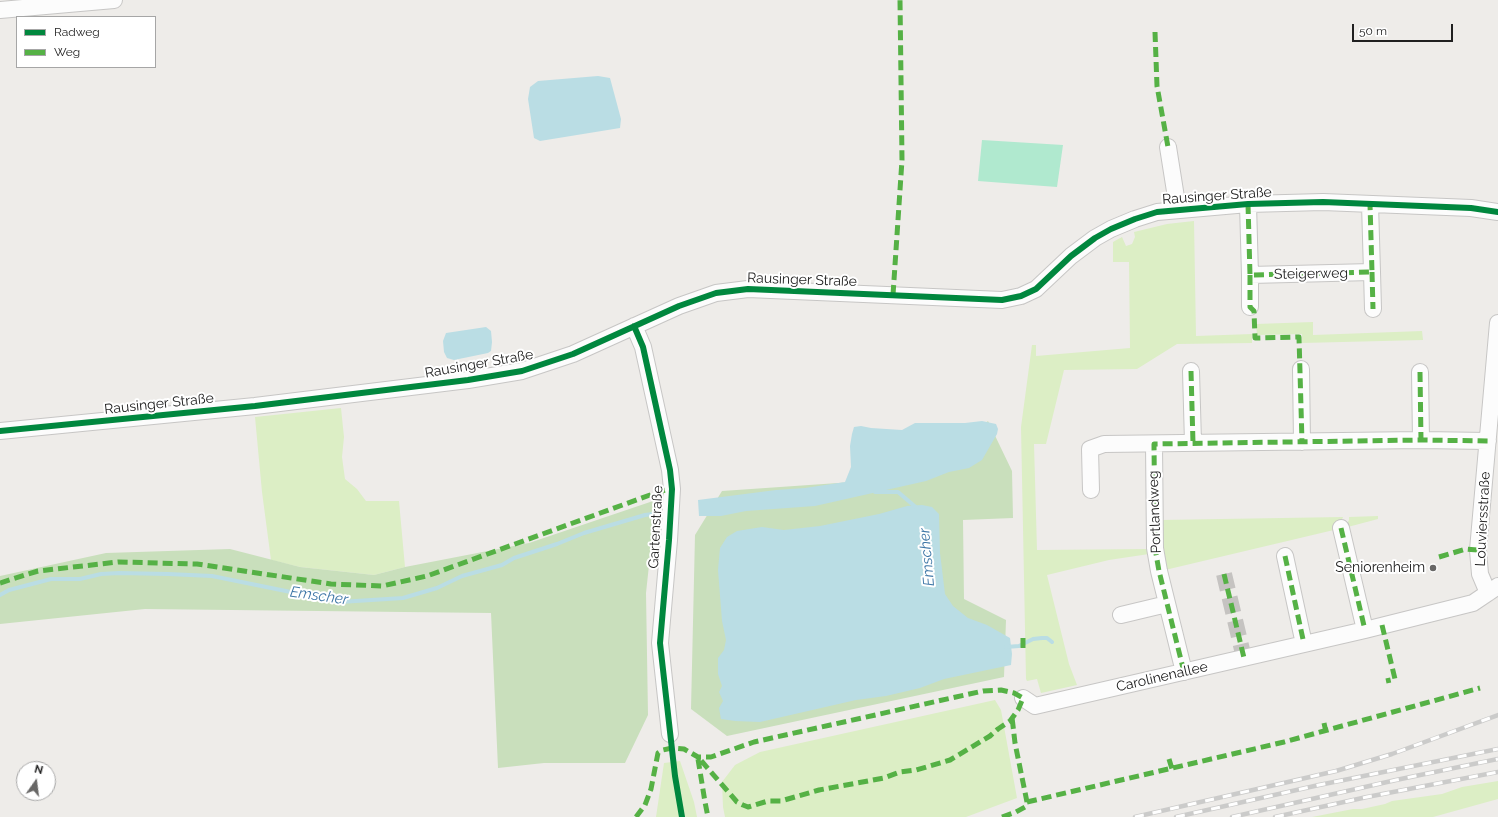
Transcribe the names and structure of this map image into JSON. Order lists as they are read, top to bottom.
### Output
{
  "streets": {
    "street": [
      "Rausinger Straße",
      "Steigerweg",
      "Portlandweg",
      "Louviersstraße",
      "Gartenstraße",
      "Carolinenallee"
    ]
  },
  "crossings": [
    ["Rausinger Straße", "Gartenstraße"],
    ["Portlandweg", "Carolinenallee"],
    ["Louviersstraße", "Carolinenallee"]
  ],
  "water": ["Emscher"],
  "places": ["Seniorenheim"],
  "legend": ["Radweg", "Weg"],
  "scale_bar": "50 m",
  "north": "top"
}
